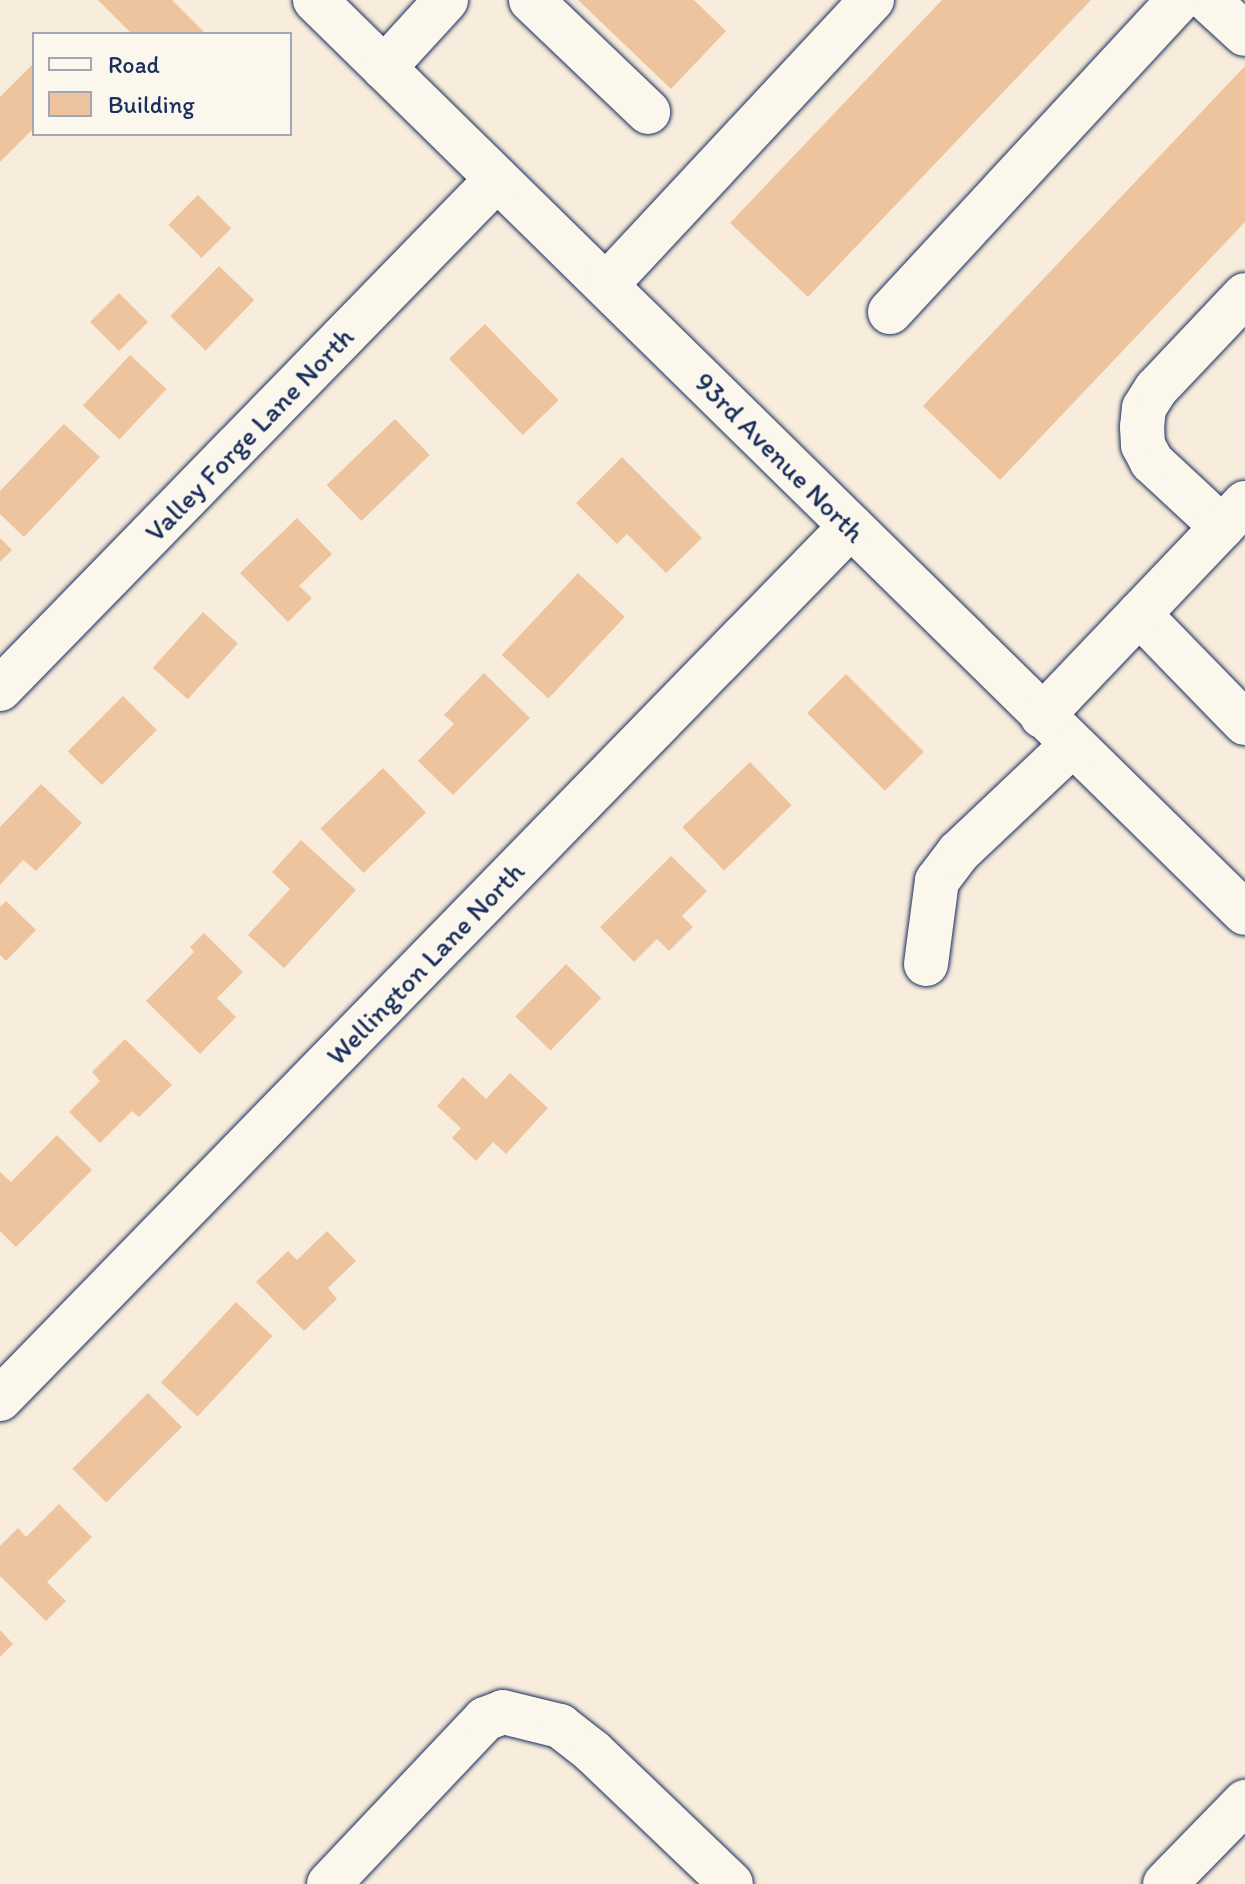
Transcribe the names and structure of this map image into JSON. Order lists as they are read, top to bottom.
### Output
{
  "streets": {
    "street": ["Valley Forge Lane North", "93rd Avenue North", "Wellington Lane North"]
  },
  "crossings": [
    ["Valley Forge Lane North", "93rd Avenue North"],
    ["93rd Avenue North", "Wellington Lane North"]
  ],
  "legend": ["Road", "Building"]
}
